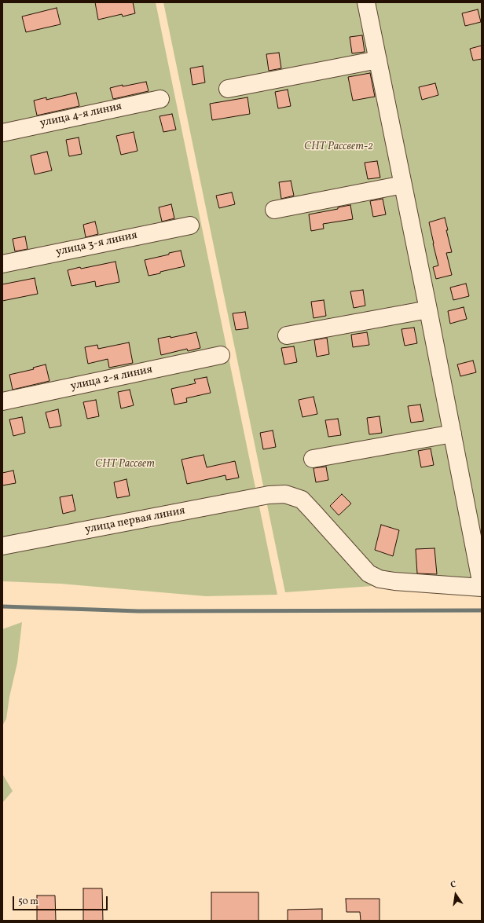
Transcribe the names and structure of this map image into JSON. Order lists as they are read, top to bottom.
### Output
{
  "streets": {
    "street": [
      "улица 4-я линия",
      "улица 3-я линия",
      "улица 2-я линия",
      "улица первая линия"
    ]
  },
  "parks": ["СНТ Рассвет-2", "СНТ Рассвет"],
  "scale_bar": "50 m",
  "north": "top"
}
